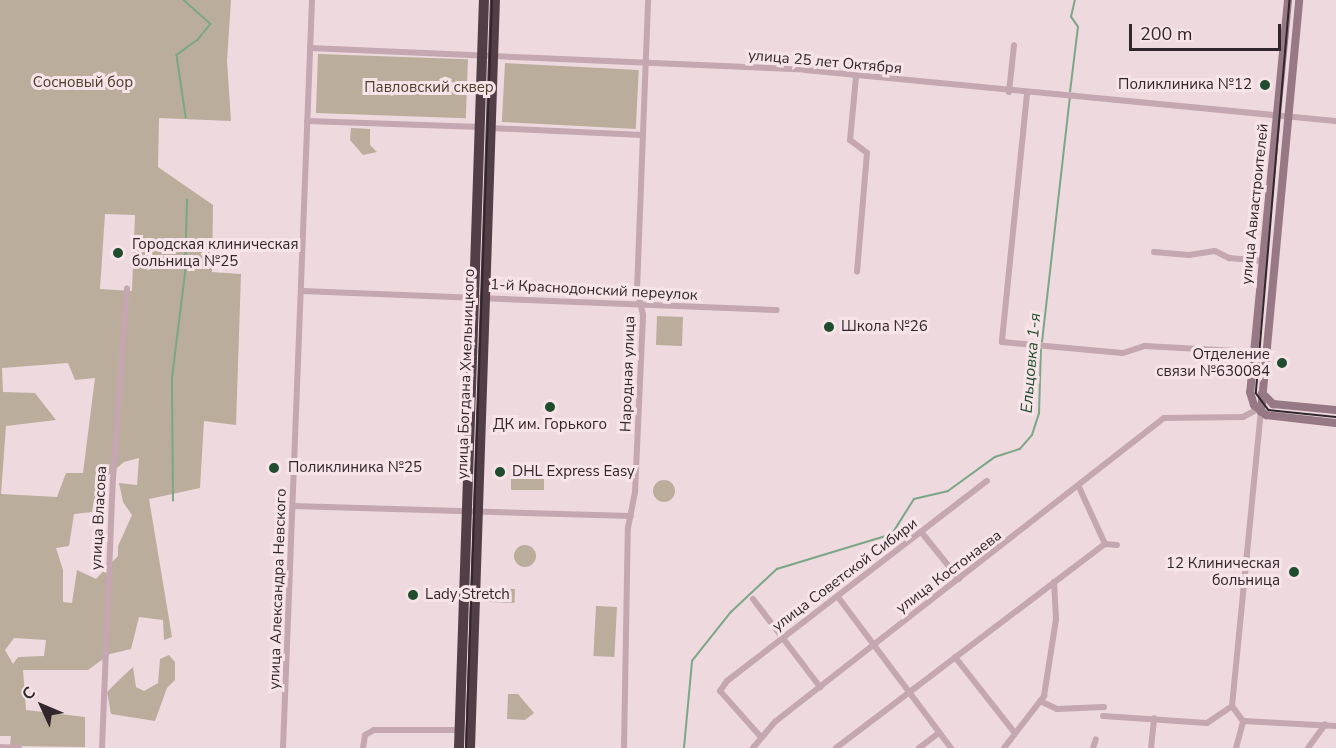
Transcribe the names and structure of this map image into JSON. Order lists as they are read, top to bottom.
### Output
{
  "streets": {
    "highway": ["улица Богдана Хмельницкого"],
    "main road": ["улица Авиастроителей"],
    "street": [
      "улица 25 лет Октября",
      "1-й Краснодонский переулок",
      "Народная улица",
      "улица Власова",
      "улица Костонаева",
      "улица Советской Сибири",
      "улица Александра Невского"
    ]
  },
  "crossings": [
    ["улица 25 лет Октября", "улица Авиастроителей"],
    ["улица 25 лет Октября", "улица Богдана Хмельницкого"],
    ["улица 25 лет Октября", "Народная улица"],
    ["улица 25 лет Октября", "улица Александра Невского"],
    ["улица Авиастроителей", "улица Костонаева"],
    ["1-й Краснодонский переулок", "улица Богдана Хмельницкого"],
    ["1-й Краснодонский переулок", "Народная улица"],
    ["1-й Краснодонский переулок", "улица Александра Невского"],
    ["улица Костонаева", "улица Советской Сибири"]
  ],
  "water": ["Ельцовка 1-я"],
  "parks": ["Сосновый бор", "Павловский сквер"],
  "places": [
    "Поликлиника №12",
    "Городская клиническая больница №25",
    "Школа №26",
    "Отделение связи №630084",
    "ДК им. Горького",
    "Поликлиника №25",
    "DHL Express Easy",
    "12 Клиническая больница",
    "Lady Stretch"
  ],
  "scale_bar": "200 m",
  "north": "top left"
}
